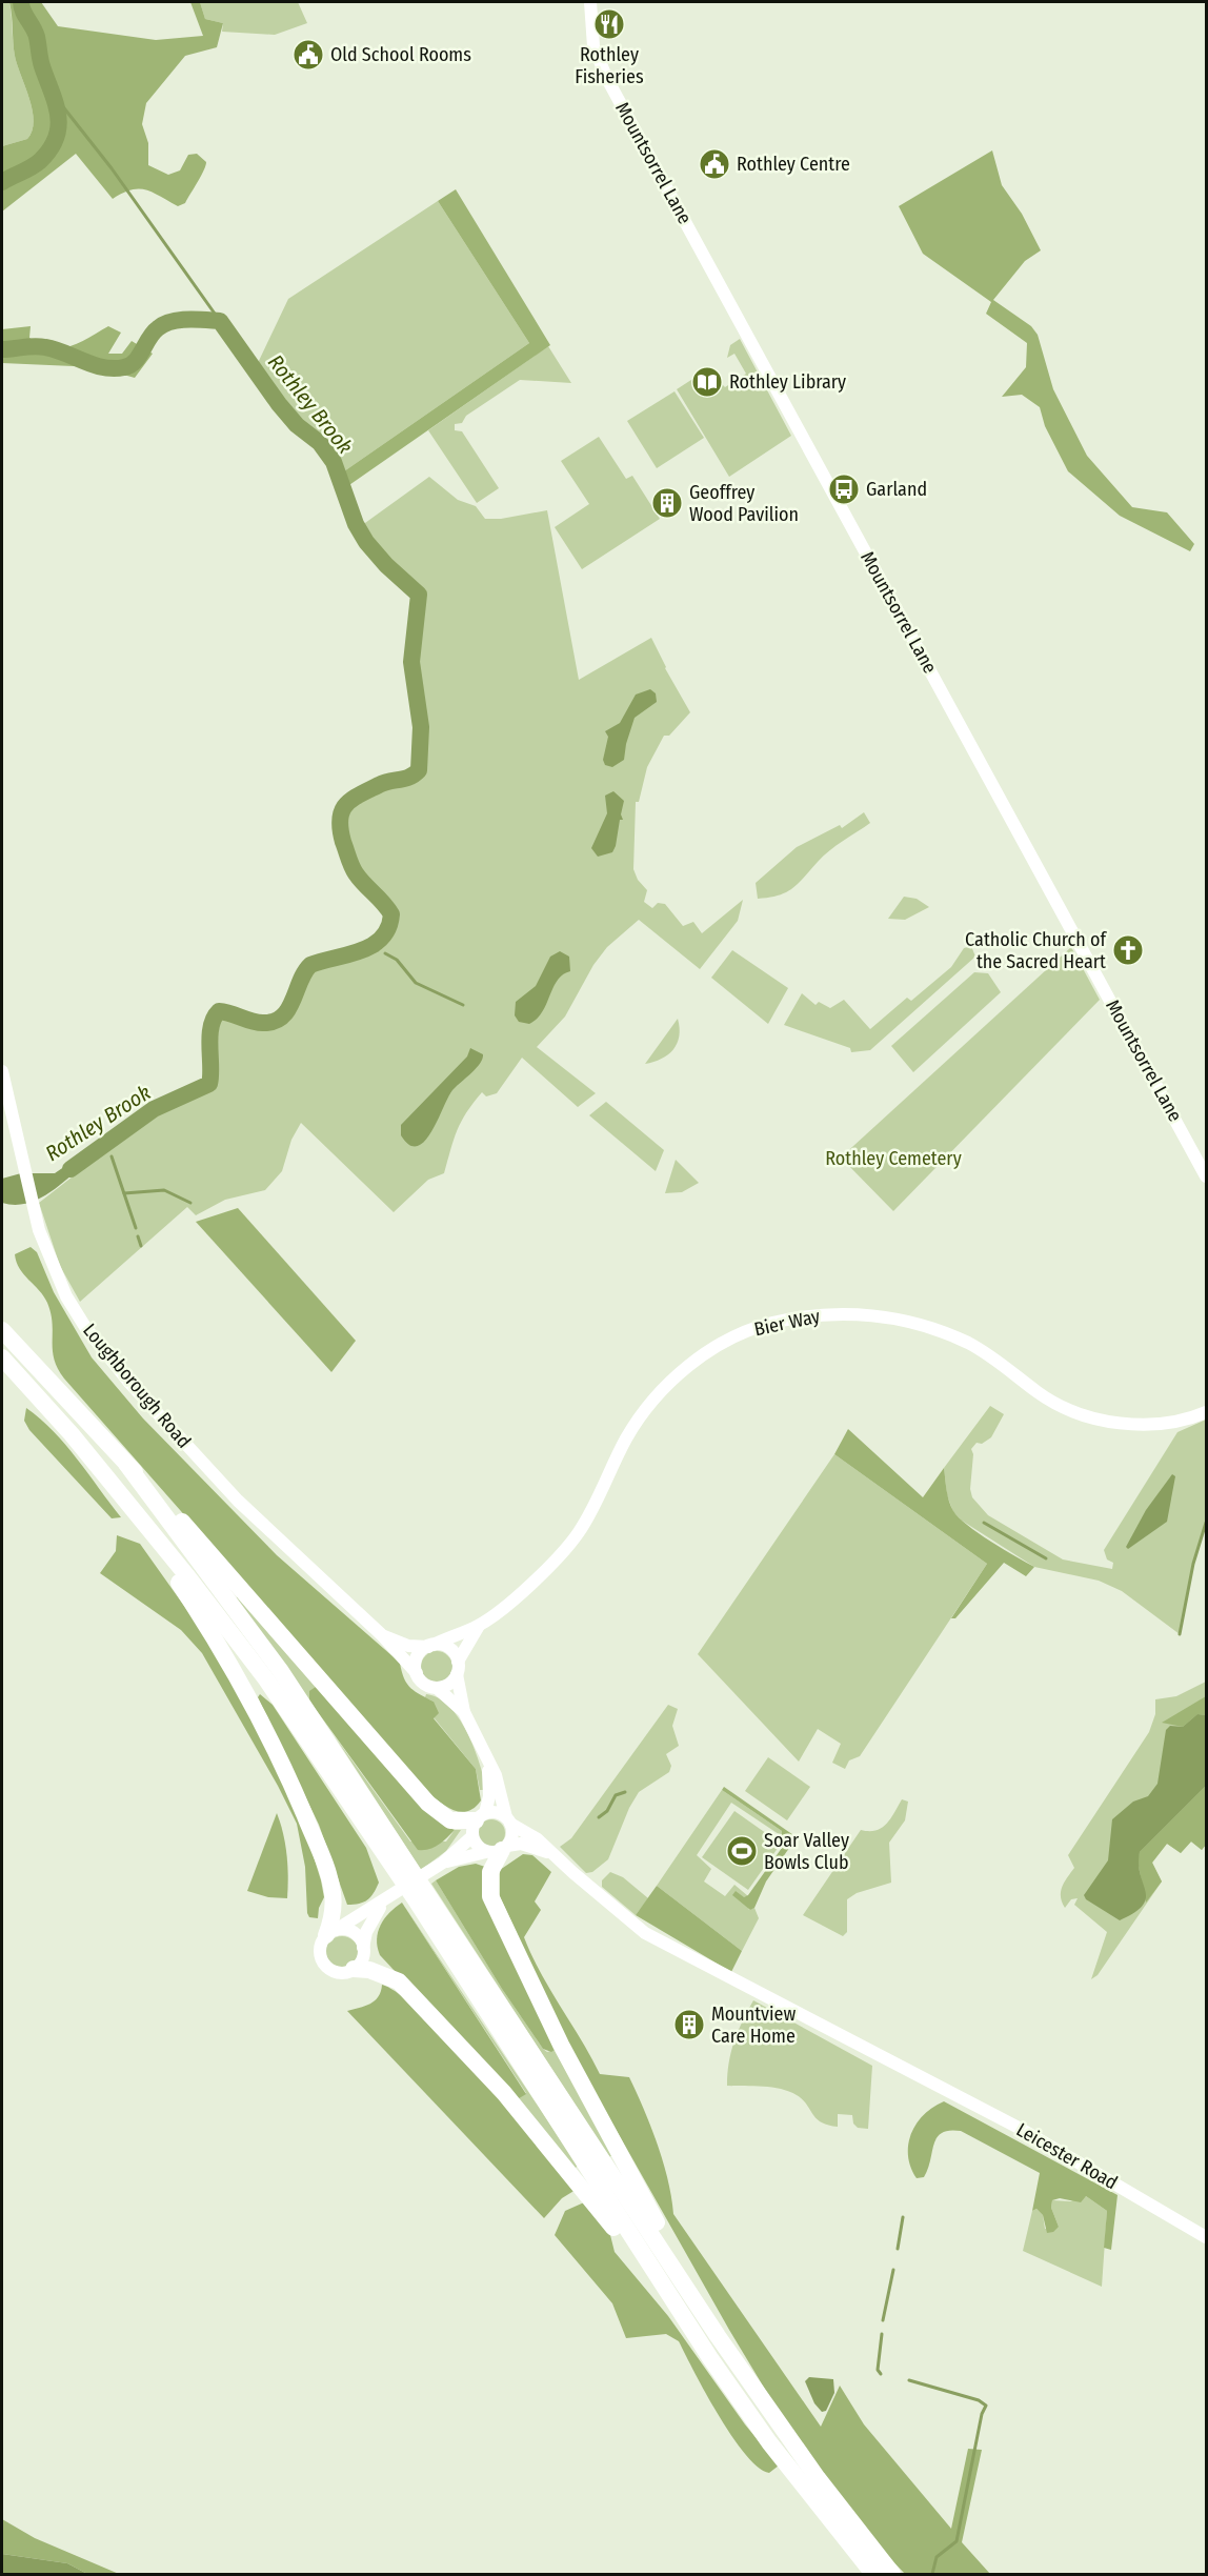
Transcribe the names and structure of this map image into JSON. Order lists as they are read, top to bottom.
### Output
{
  "streets": {
    "street": [
      "Mountsorrel Lane",
      "Bier Way",
      "Loughborough Road",
      "Leicester Road"
    ]
  },
  "crossings": [
    ["Bier Way", "Loughborough Road"]
  ],
  "water": ["Rothley Brook"],
  "parks": ["Rothley Cemetery"],
  "places": {
    "restaurant": ["Rothley Fisheries"],
    "public building": ["Old School Rooms", "Rothley Centre"],
    "library": ["Rothley Library"],
    "bus stop": ["Garland"],
    "building": ["Geoffrey Wood Pavilion", "Mountview Care Home"],
    "church": ["Catholic Church of the Sacred Heart"],
    "sports": ["Soar Valley Bowls Club"]
  }
}
